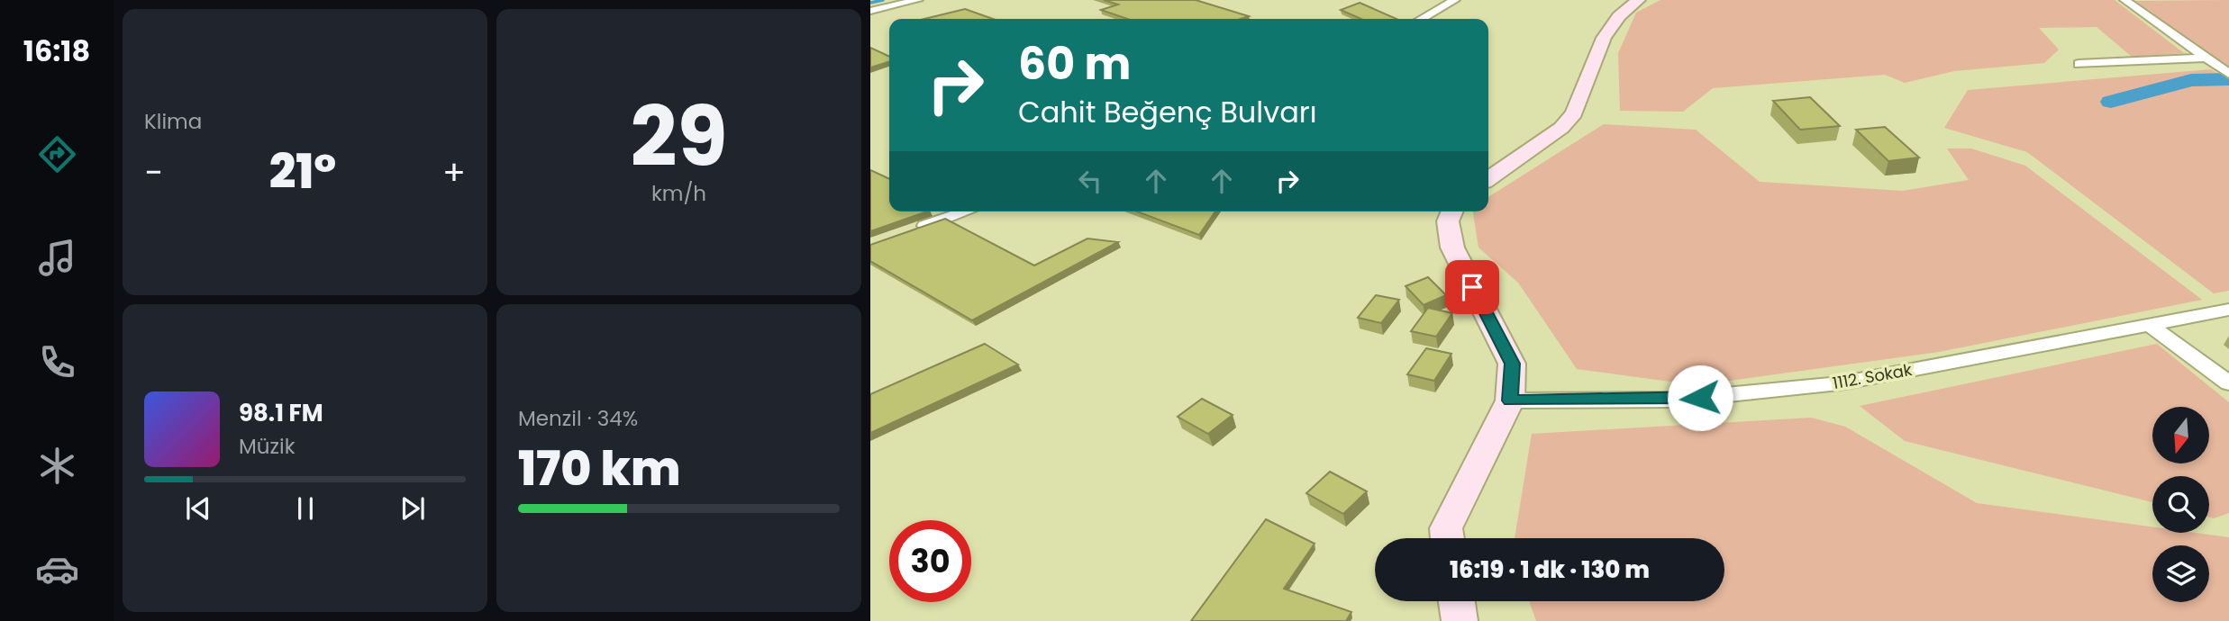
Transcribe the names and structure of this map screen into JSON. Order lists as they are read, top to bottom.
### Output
{
  "streets": {
    "street": ["1112. Sokak"]
  },
  "north": "bottom",
  "page": {
    "tabs": "16:18",
    "tile": [
      "Klima",
      ["29", "km/h"],
      ["Menzil · 34%", "170 km"]
    ],
    "turn": ["60 m", "Cahit Beğenç Bulvarı"],
    "heat": ["−", "21°", "+"],
    "song": ["98.1 FM", "Müzik"],
    "limit": "30",
    "trip": "16:19 · 1 dk · 130 m"
  }
}
